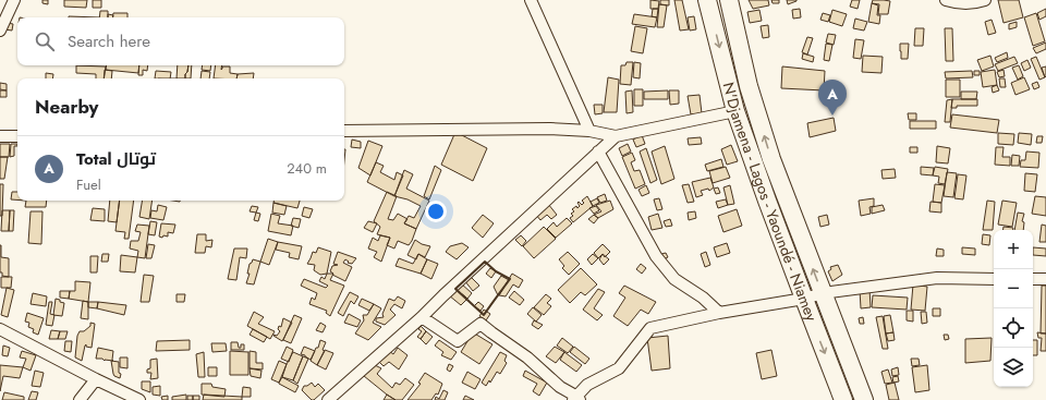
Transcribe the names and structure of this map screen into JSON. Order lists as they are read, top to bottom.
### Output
{
  "streets": {
    "highway": ["N'Djamena - Lagos - Yaoundé - Niamey"]
  },
  "page": {
    "search": "Search here",
    "heading": "Nearby",
    "pins": "A",
    "list": [
      {
        "mark": "A",
        "name": "Total توتال",
        "note": "Fuel",
        "value": "240 m"
      }
    ],
    "map_buttons": ["+", "−"]
  }
}
